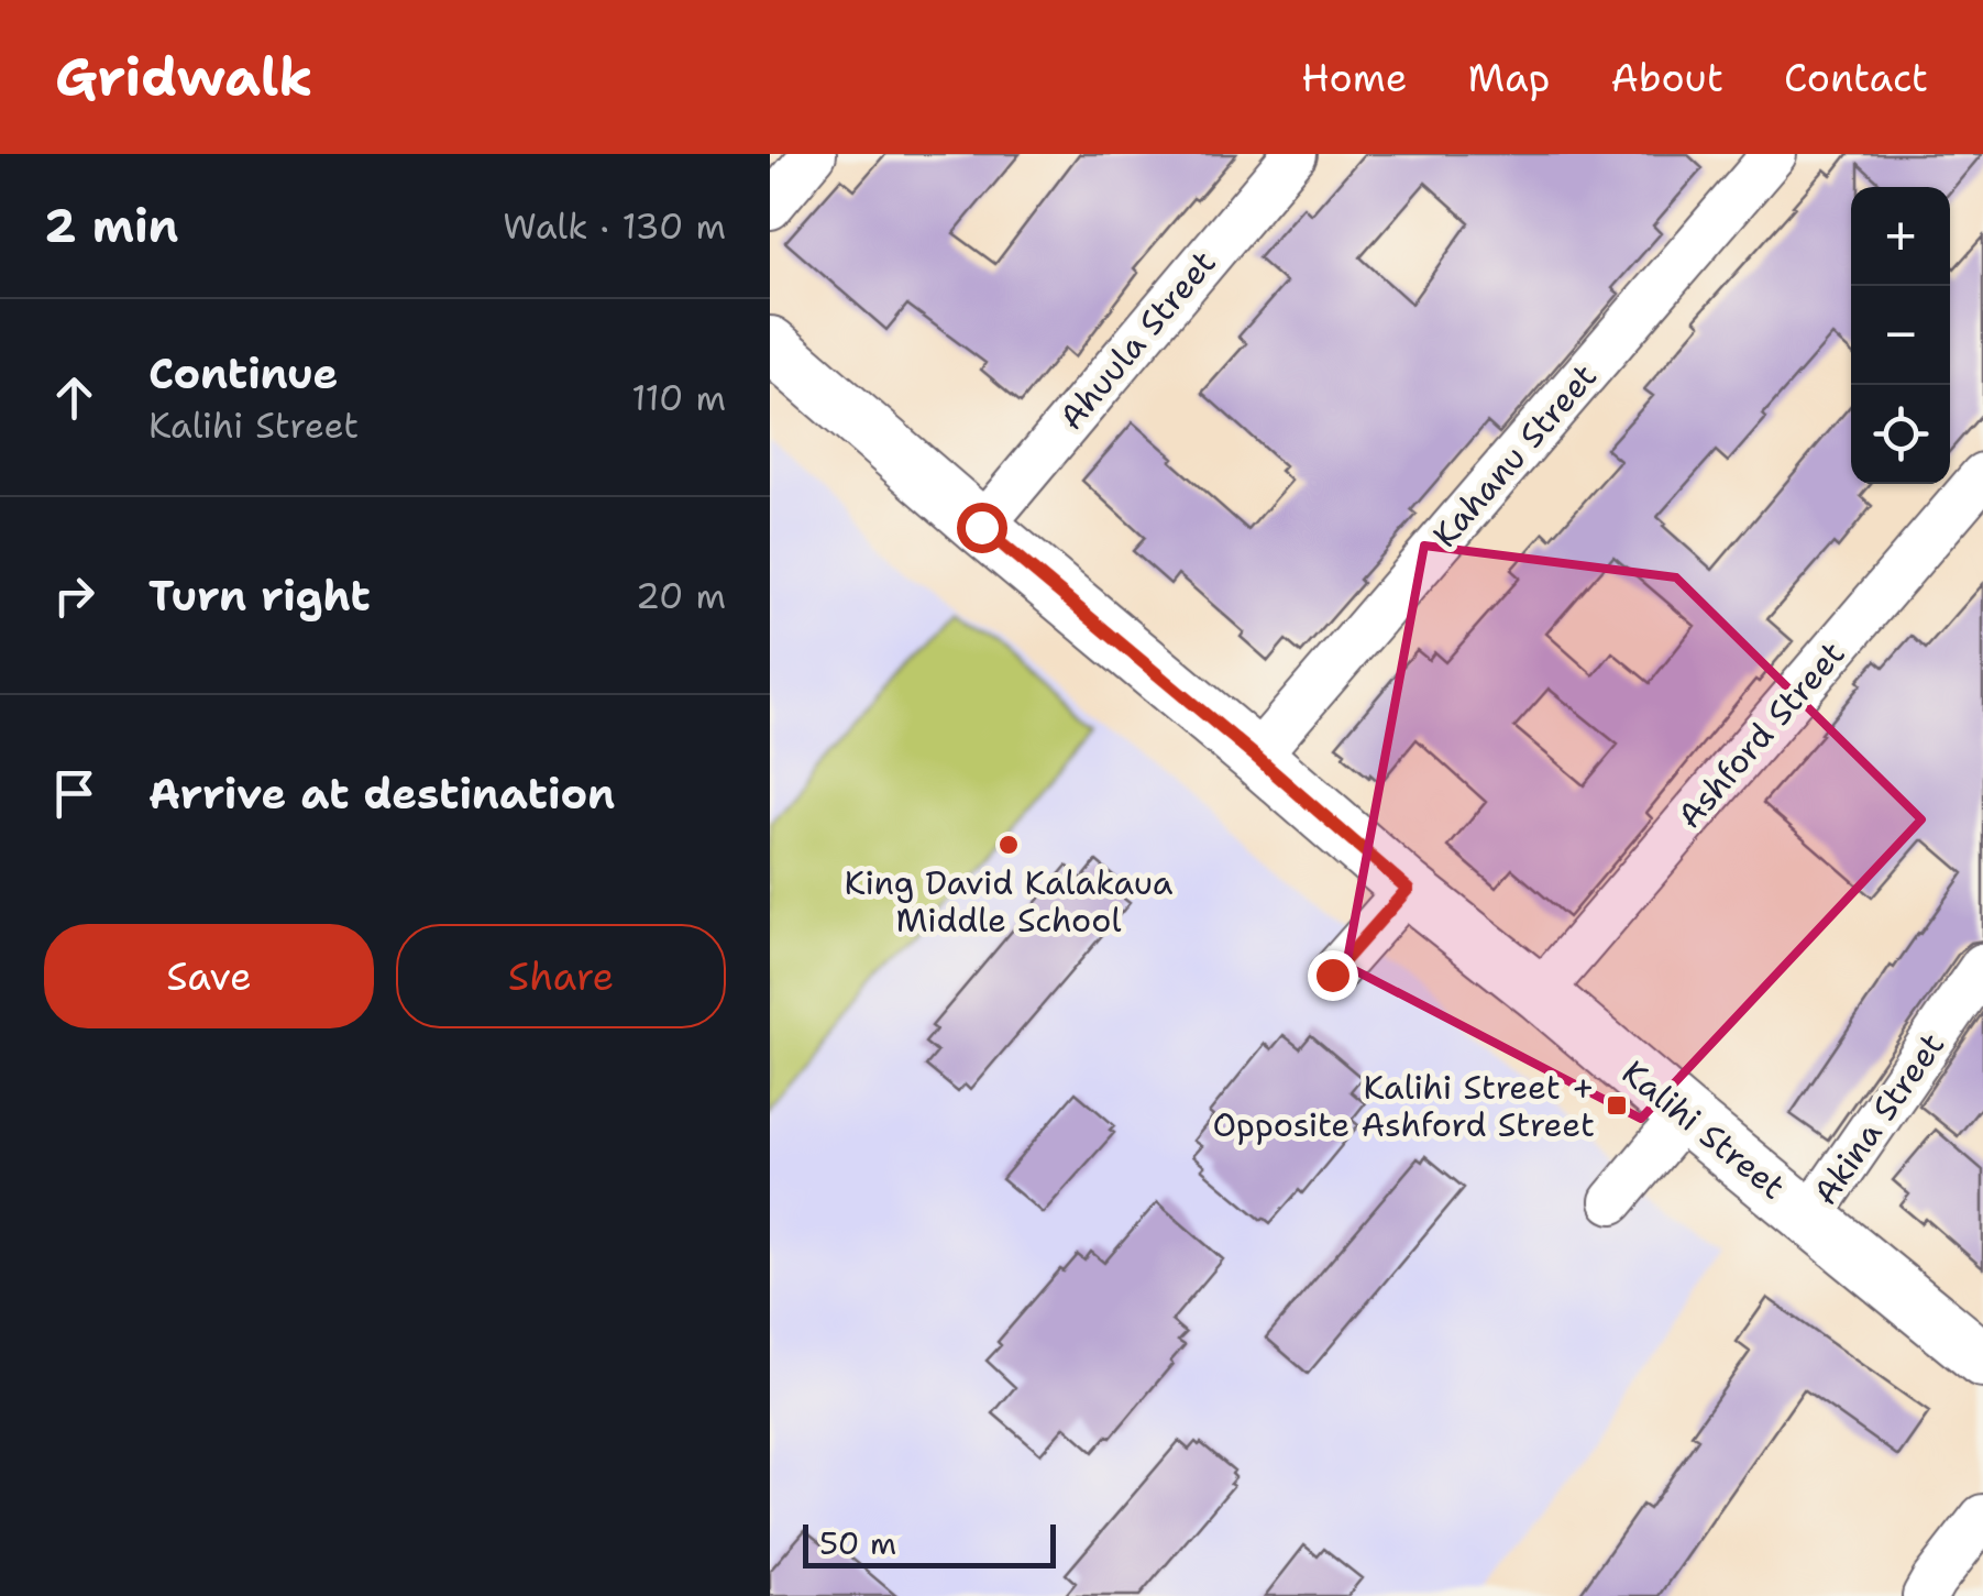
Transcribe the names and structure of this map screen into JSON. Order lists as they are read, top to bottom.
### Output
{
  "streets": {
    "main road": ["Kalihi Street"],
    "street": [
      "Ahuula Street",
      "Kahanu Street",
      "Ashford Street",
      "Akina Street"
    ]
  },
  "crossings": [
    ["Ahuula Street", "Kalihi Street"],
    ["Kahanu Street", "Kalihi Street"],
    ["Ashford Street", "Kalihi Street"],
    ["Akina Street", "Kalihi Street"]
  ],
  "places": {
    "other": ["King David Kalakaua Middle School"],
    "transit": ["Kalihi Street + Opposite Ashford Street"]
  },
  "scale_bar": "50 m",
  "page": {
    "header": "Gridwalk",
    "nav": [
      "Home",
      "Map",
      "About",
      "Contact"
    ],
    "heading": ["2 min", "Walk · 130 m"],
    "map_buttons": ["+", "−"],
    "list": [
      ["Continue", "Kalihi Street", "110 m"],
      ["Turn right", "20 m"],
      "Arrive at destination"
    ],
    "buttons": ["Save", "Share"],
    "scale": "50 m"
  }
}
